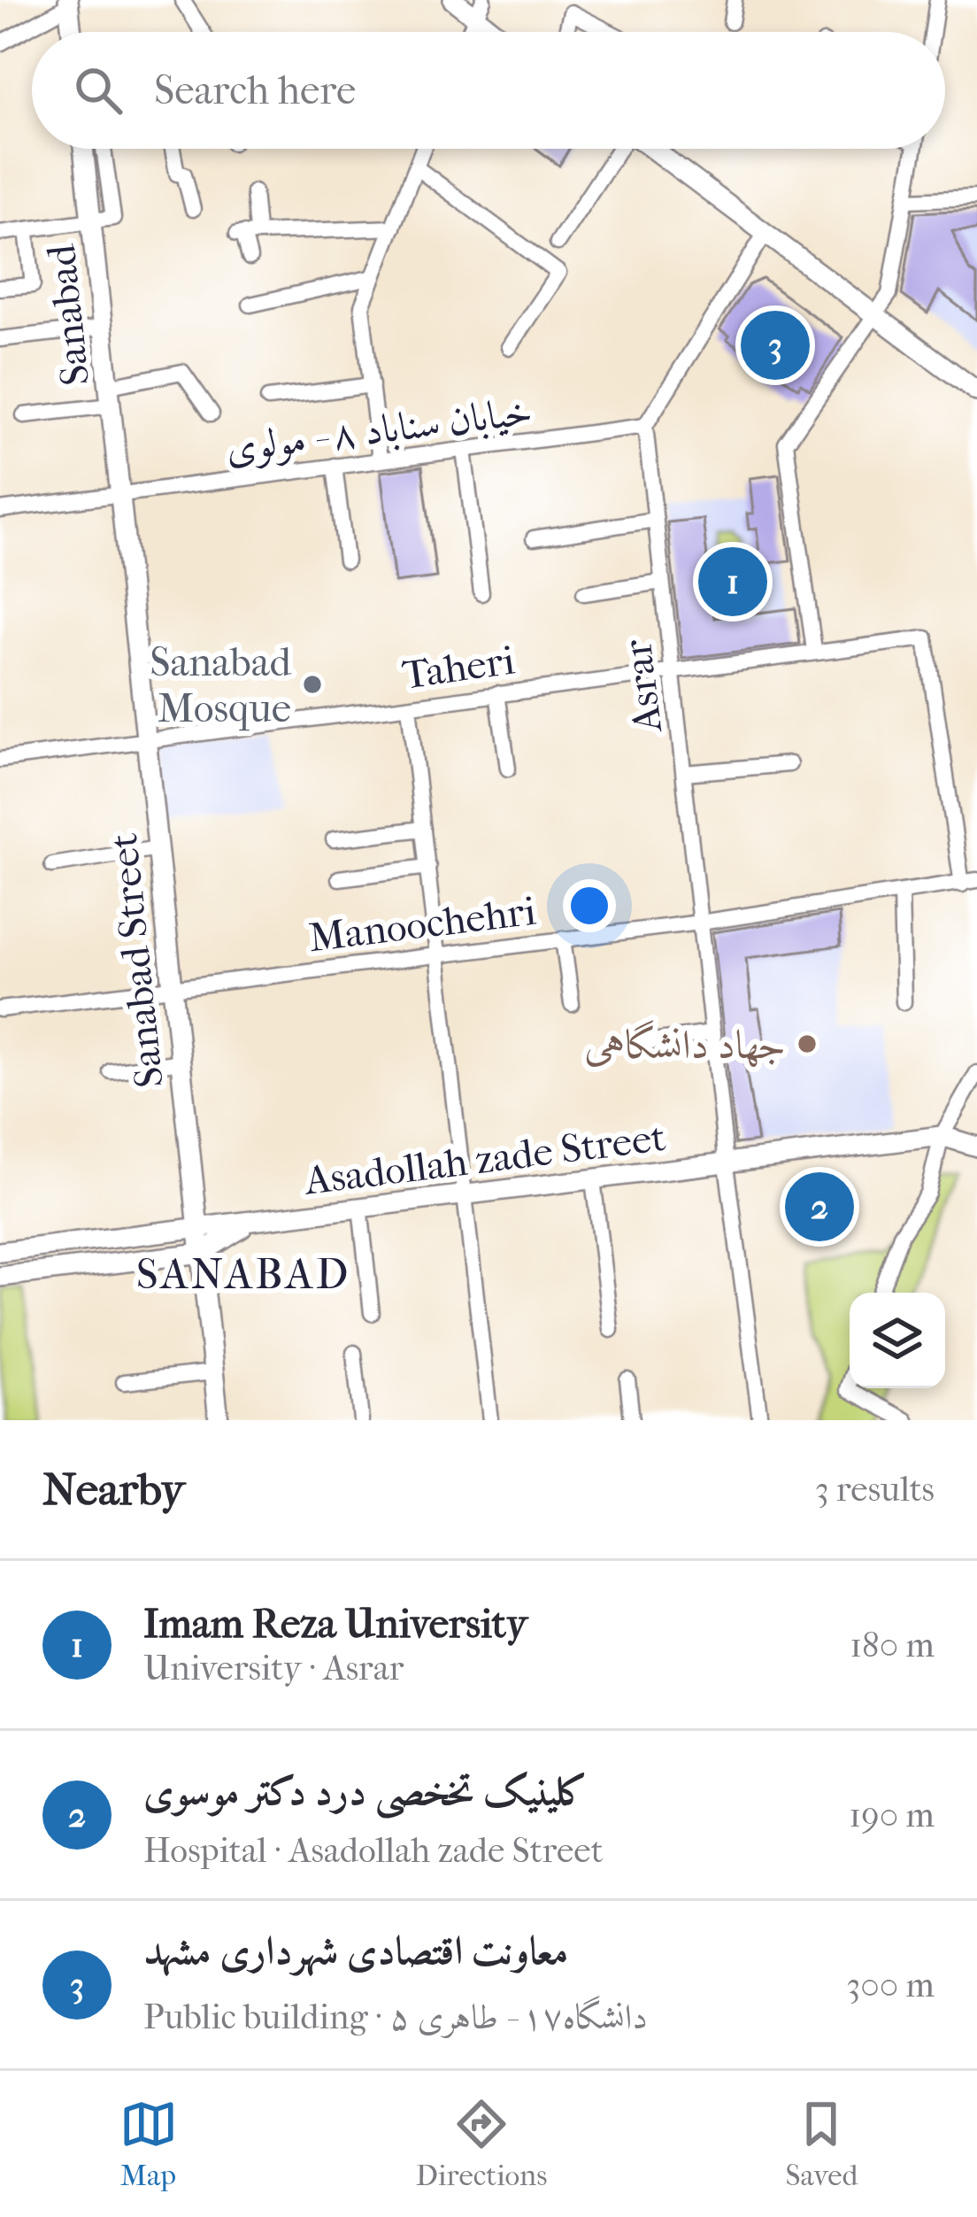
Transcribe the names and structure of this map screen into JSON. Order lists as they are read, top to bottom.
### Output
{
  "streets": {
    "main road": ["Sanabad", "Sanabad Street", "Asadollah zade Street"],
    "street": [
      "خیابان سناباد ۸ - مولوی",
      "Taheri",
      "Asrar",
      "Manoochehri"
    ]
  },
  "crossings": [
    ["Sanabad", "خیابان سناباد ۸ - مولوی"],
    ["Sanabad", "Sanabad Street"],
    ["خیابان سناباد ۸ - مولوی", "Asrar"],
    ["خیابان سناباد ۸ - مولوی", "Sanabad Street"],
    ["Taheri", "Asrar"],
    ["Taheri", "Manoochehri"],
    ["Taheri", "Sanabad Street"],
    ["Asrar", "Manoochehri"],
    ["Asrar", "Asadollah zade Street"],
    ["Manoochehri", "Sanabad Street"],
    ["Sanabad Street", "Asadollah zade Street"]
  ],
  "districts": ["SANABAD"],
  "places": ["Sanabad Mosque", "جهاد دانشگاهی"],
  "page": {
    "search": "Search here",
    "pins": ["3", "1", "2"],
    "heading": ["Nearby", "3 results"],
    "list": [
      {
        "mark": "1",
        "name": "Imam Reza University",
        "note": "University · Asrar",
        "value": "180 m"
      },
      {
        "mark": "2",
        "name": "کلینیک تخخصی درد دکتر موسوی",
        "note": "Hospital · Asadollah zade Street",
        "value": "190 m"
      },
      {
        "mark": "3",
        "name": "معاونت اقتصادی شهرداری مشهد",
        "note": "Public building · دانشگاه۱۷ - طاهری ۵",
        "value": "300 m"
      }
    ],
    "nav": ["Map", "Directions", "Saved"]
  }
}
